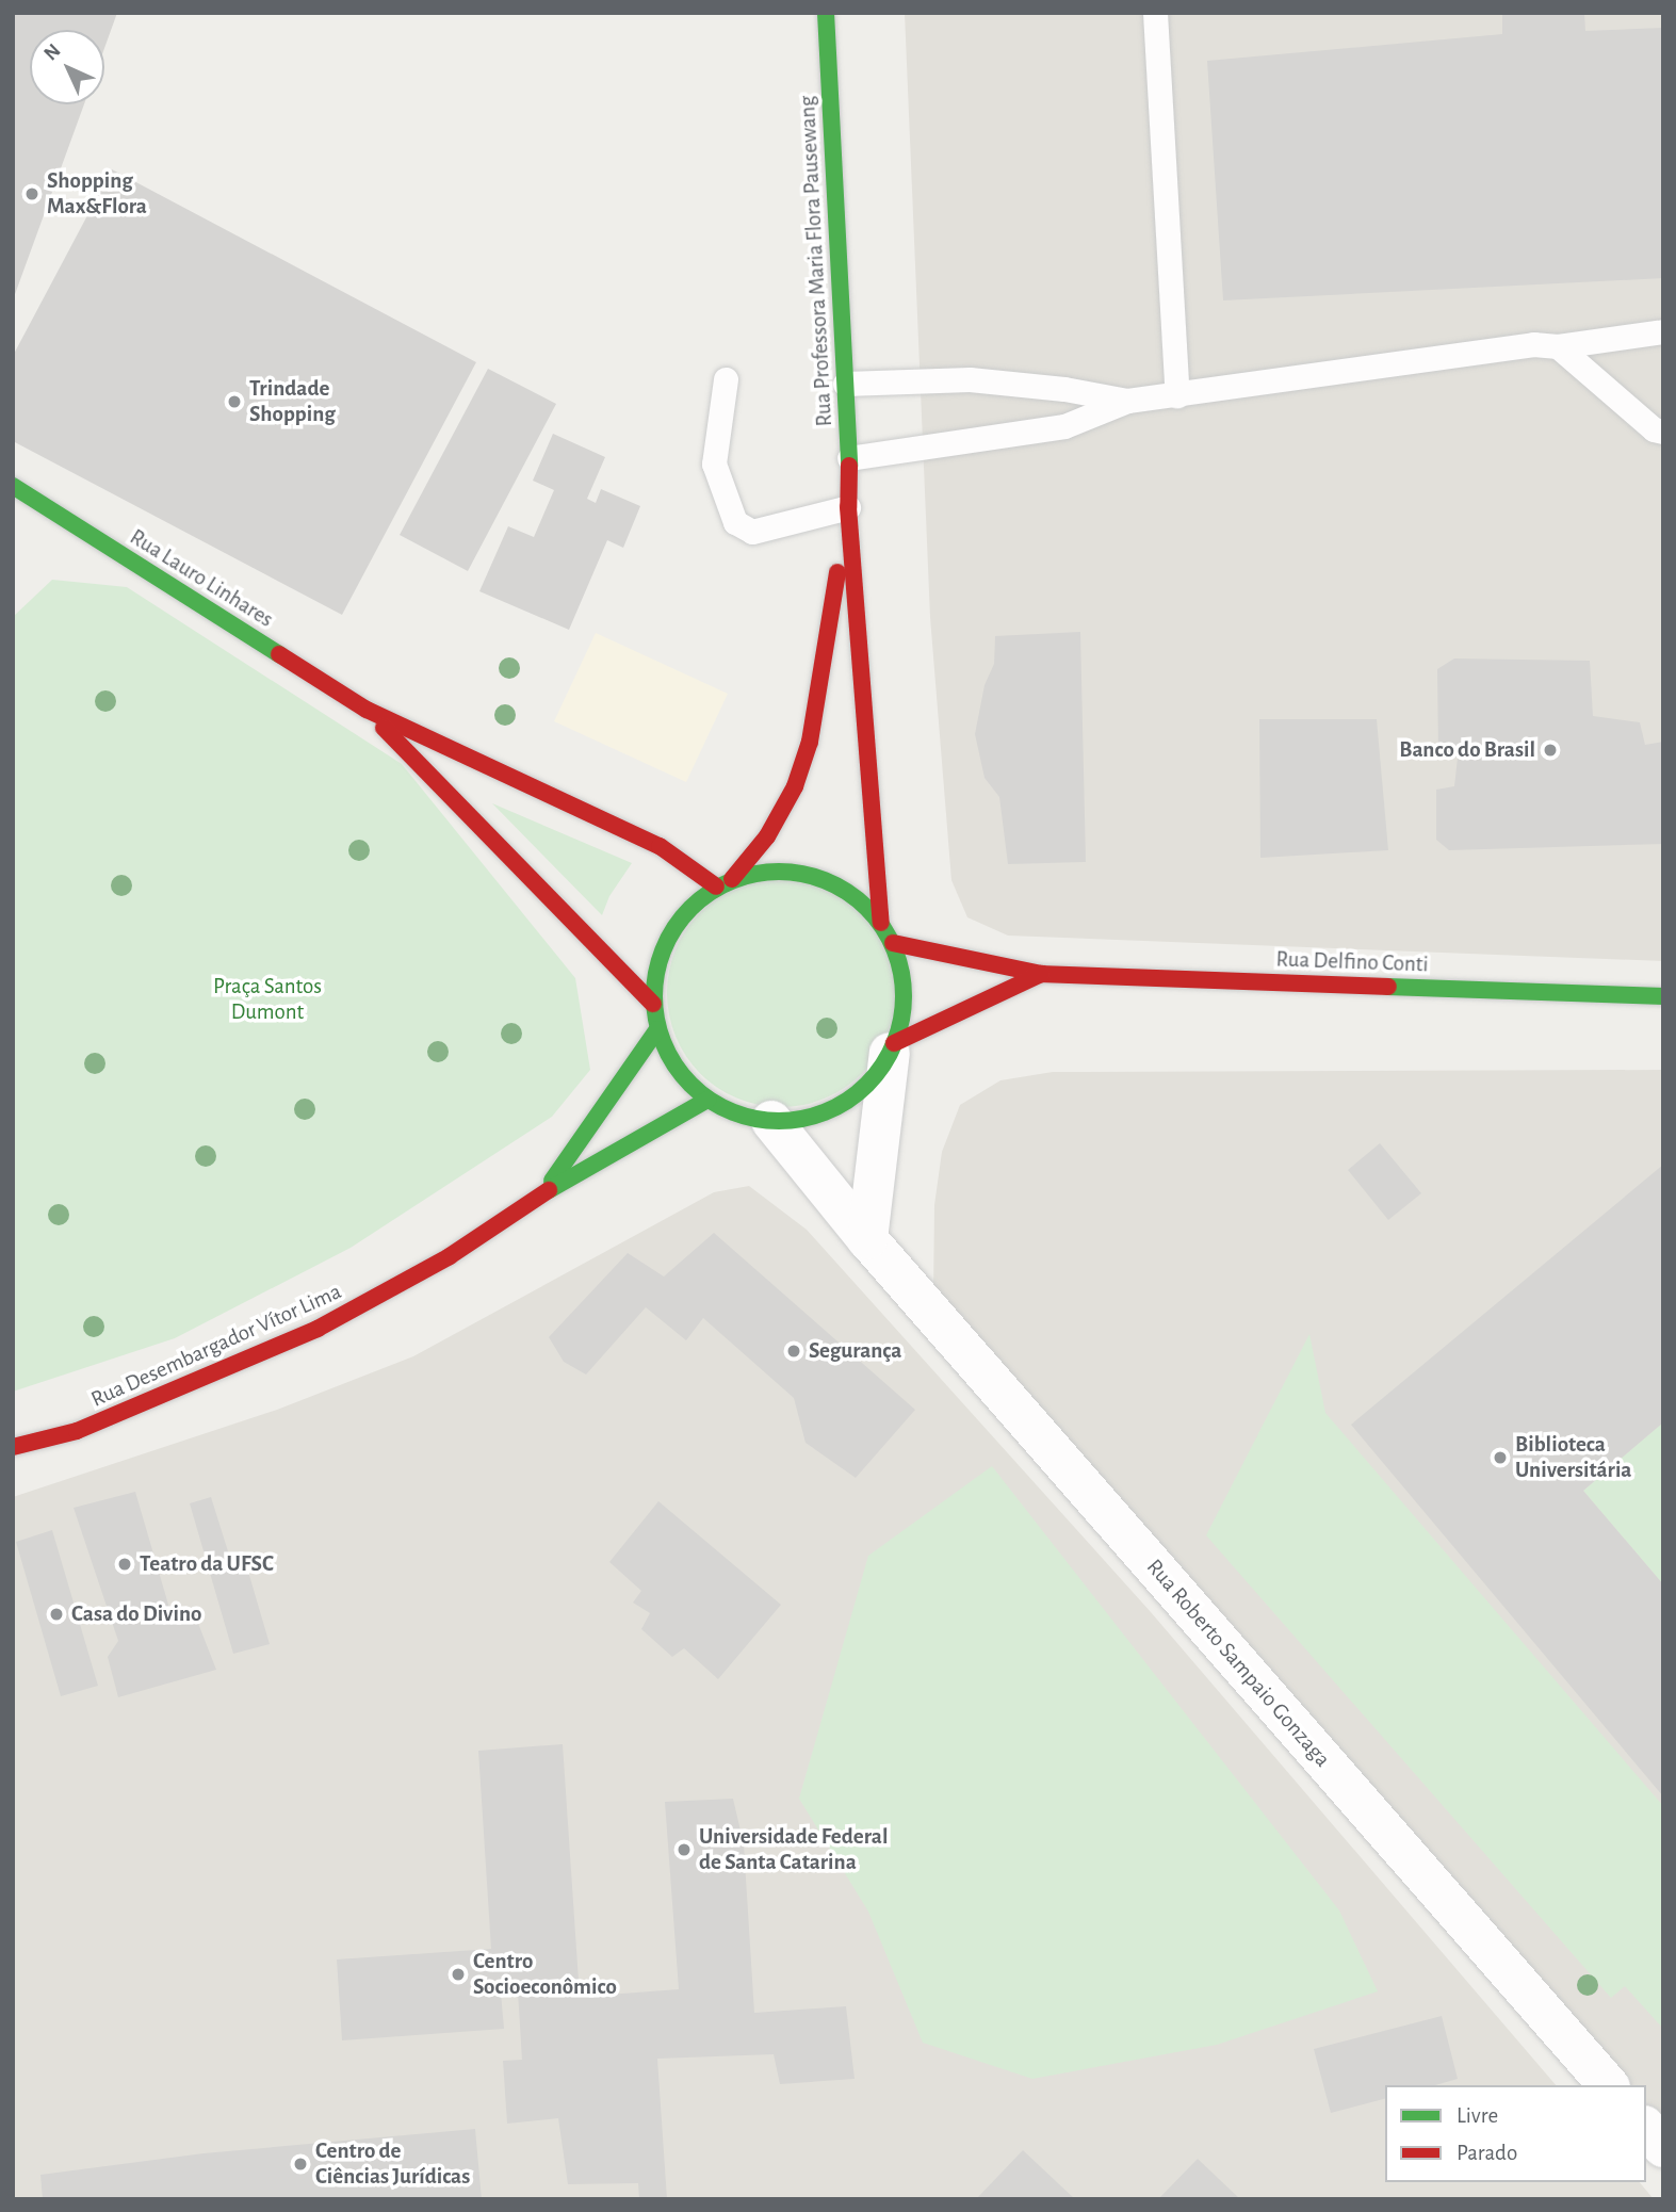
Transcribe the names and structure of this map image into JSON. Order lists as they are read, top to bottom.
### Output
{
  "streets": {
    "main road": [
      "Rua Professora Maria Flora Pausewang",
      "Rua Lauro Linhares",
      "Rua Delfino Conti",
      "Rua Desembargador Vítor Lima"
    ],
    "street": ["Rua Roberto Sampaio Gonzaga"]
  },
  "crossings": [
    ["Rua Professora Maria Flora Pausewang", "Rua Lauro Linhares"],
    ["Rua Professora Maria Flora Pausewang", "Rua Delfino Conti"],
    ["Rua Professora Maria Flora Pausewang", "Rua Desembargador Vítor Lima"],
    ["Rua Professora Maria Flora Pausewang", "Rua Roberto Sampaio Gonzaga"],
    ["Rua Lauro Linhares", "Rua Delfino Conti"],
    ["Rua Lauro Linhares", "Rua Desembargador Vítor Lima"],
    ["Rua Lauro Linhares", "Rua Roberto Sampaio Gonzaga"],
    ["Rua Delfino Conti", "Rua Desembargador Vítor Lima"],
    ["Rua Delfino Conti", "Rua Roberto Sampaio Gonzaga"],
    ["Rua Desembargador Vítor Lima", "Rua Roberto Sampaio Gonzaga"]
  ],
  "parks": ["Praça Santos Dumont"],
  "places": [
    "Shopping Max&Flora",
    "Trindade Shopping",
    "Banco do Brasil",
    "Segurança",
    "Biblioteca Universitária",
    "Teatro da UFSC",
    "Casa do Divino",
    "Universidade Federal de Santa Catarina",
    "Centro Socioeconômico",
    "Centro de Ciências Jurídicas"
  ],
  "legend": ["Livre", "Parado"],
  "north": "top left"
}
